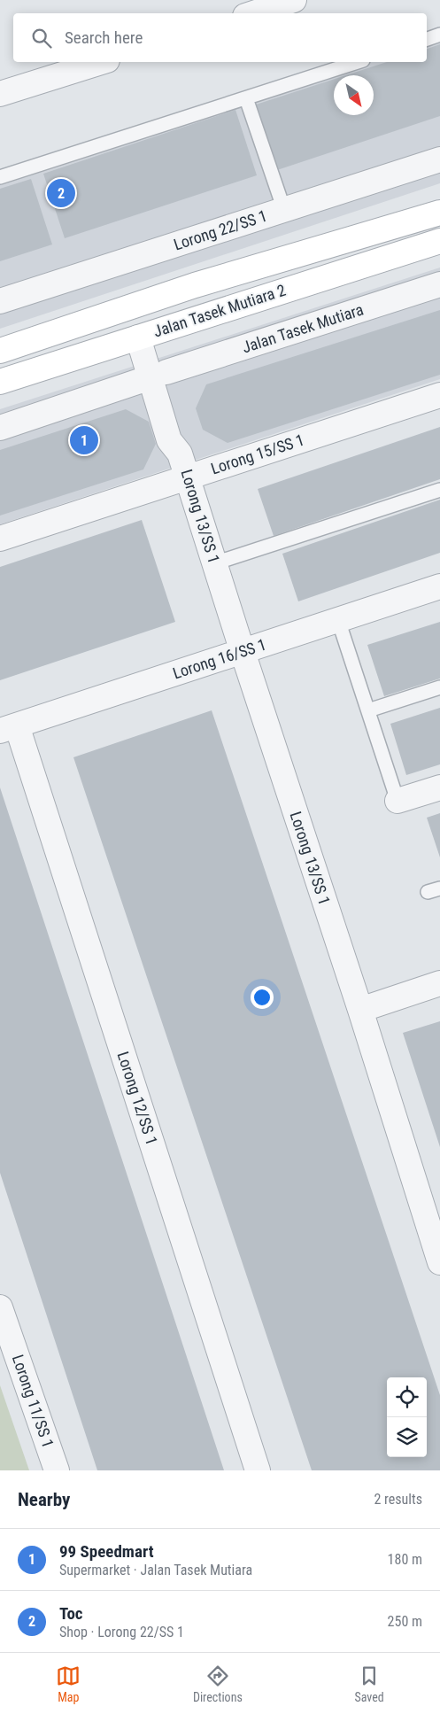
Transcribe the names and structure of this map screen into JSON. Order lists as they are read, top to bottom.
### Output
{
  "streets": {
    "street": [
      "Lorong 22/SS 1",
      "Jalan Tasek Mutiara 2",
      "Jalan Tasek Mutiara",
      "Lorong 15/SS 1",
      "Lorong 13/SS 1",
      "Lorong 16/SS 1",
      "Lorong 12/SS 1",
      "Lorong 11/SS 1"
    ]
  },
  "crossings": [
    ["Jalan Tasek Mutiara 2", "Lorong 13/SS 1"],
    ["Jalan Tasek Mutiara", "Lorong 13/SS 1"],
    ["Lorong 15/SS 1", "Lorong 13/SS 1"],
    ["Lorong 13/SS 1", "Lorong 16/SS 1"],
    ["Lorong 16/SS 1", "Lorong 12/SS 1"]
  ],
  "north": "bottom right",
  "page": {
    "search": "Search here",
    "pins": ["2", "1"],
    "heading": ["Nearby", "2 results"],
    "list": [
      {
        "mark": "1",
        "name": "99 Speedmart",
        "note": "Supermarket · Jalan Tasek Mutiara",
        "value": "180 m"
      },
      {
        "mark": "2",
        "name": "Toc",
        "note": "Shop · Lorong 22/SS 1",
        "value": "250 m"
      }
    ],
    "nav": ["Map", "Directions", "Saved"]
  }
}
